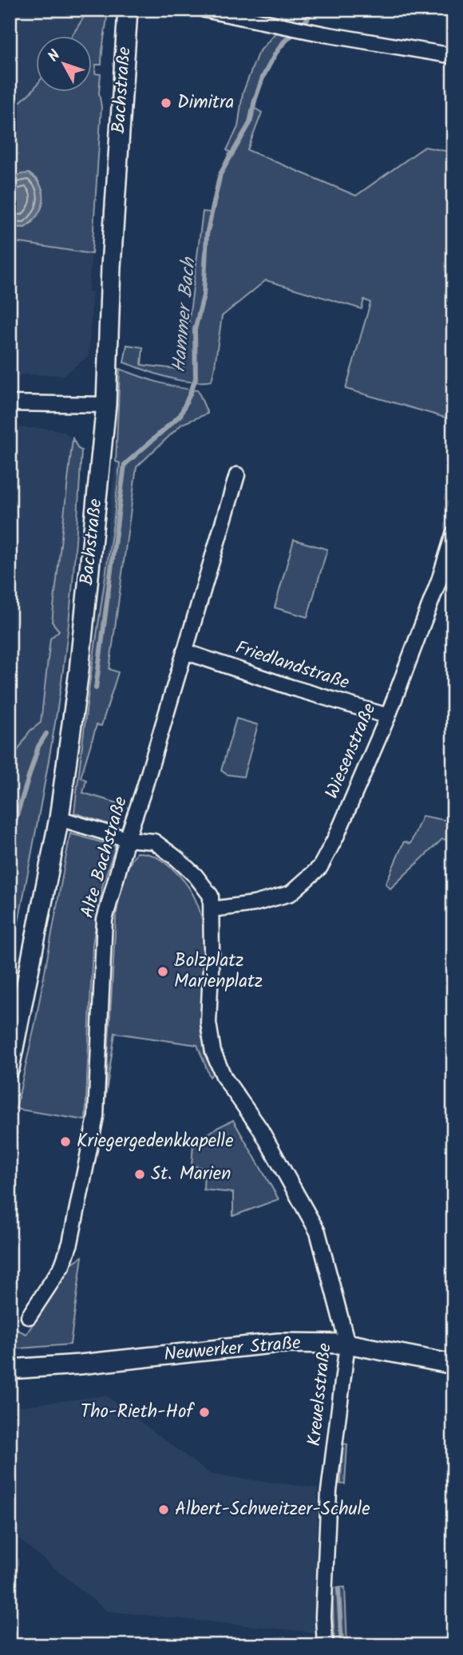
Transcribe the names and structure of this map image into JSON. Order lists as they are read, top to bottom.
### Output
{
  "streets": {
    "street": [
      "Bachstraße",
      "Friedlandstraße",
      "Wiesenstraße",
      "Alte Bachstraße",
      "Neuwerker Straße",
      "Kreuelsstraße"
    ]
  },
  "crossings": [
    ["Friedlandstraße", "Wiesenstraße"],
    ["Friedlandstraße", "Alte Bachstraße"],
    ["Wiesenstraße", "Kreuelsstraße"],
    ["Neuwerker Straße", "Kreuelsstraße"]
  ],
  "water": ["Hammer Bach"],
  "places": [
    "Dimitra",
    "Bolzplatz Marienplatz",
    "Kriegergedenkkapelle",
    "St. Marien",
    "Tho-Rieth-Hof",
    "Albert-Schweitzer-Schule"
  ],
  "north": "top left"
}
